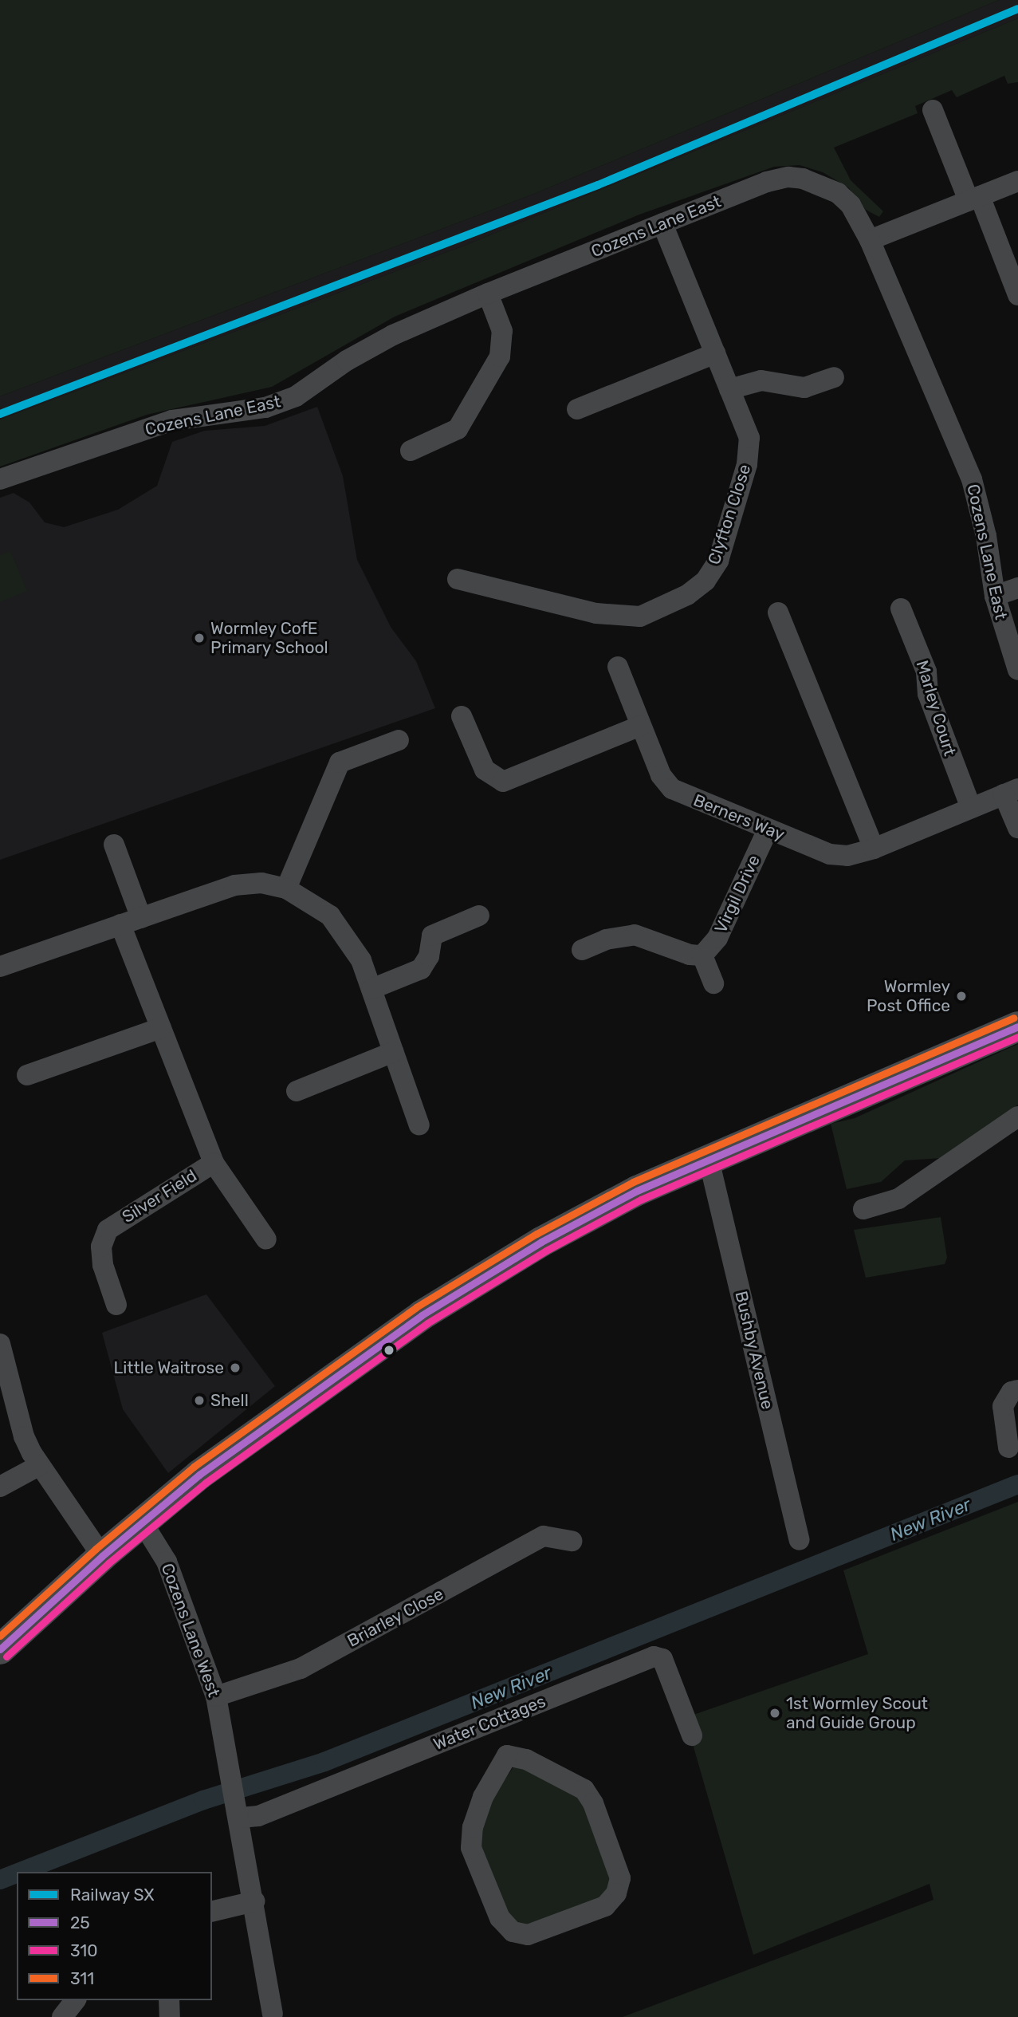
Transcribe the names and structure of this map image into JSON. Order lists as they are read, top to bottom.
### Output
{
  "streets": {
    "street": [
      "Cozens Lane East",
      "Clyfton Close",
      "Marley Court",
      "Berners Way",
      "Virgil Drive",
      "Silver Field",
      "Bushby Avenue",
      "Briarley Close",
      "Cozens Lane West",
      "Water Cottages"
    ]
  },
  "crossings": [
    ["Cozens Lane East", "Clyfton Close"],
    ["Marley Court", "Berners Way"],
    ["Berners Way", "Virgil Drive"],
    ["Briarley Close", "Cozens Lane West"],
    ["Cozens Lane West", "Water Cottages"]
  ],
  "water": ["New River"],
  "places": [
    "Wormley CofE Primary School",
    "Wormley Post Office",
    "Little Waitrose",
    "Shell",
    "1st Wormley Scout and Guide Group"
  ],
  "lines": [
    "rail line SX",
    "transit line 311",
    "transit line 25",
    "transit line 310"
  ],
  "legend": [
    "Railway SX",
    "25",
    "310",
    "311"
  ]
}
